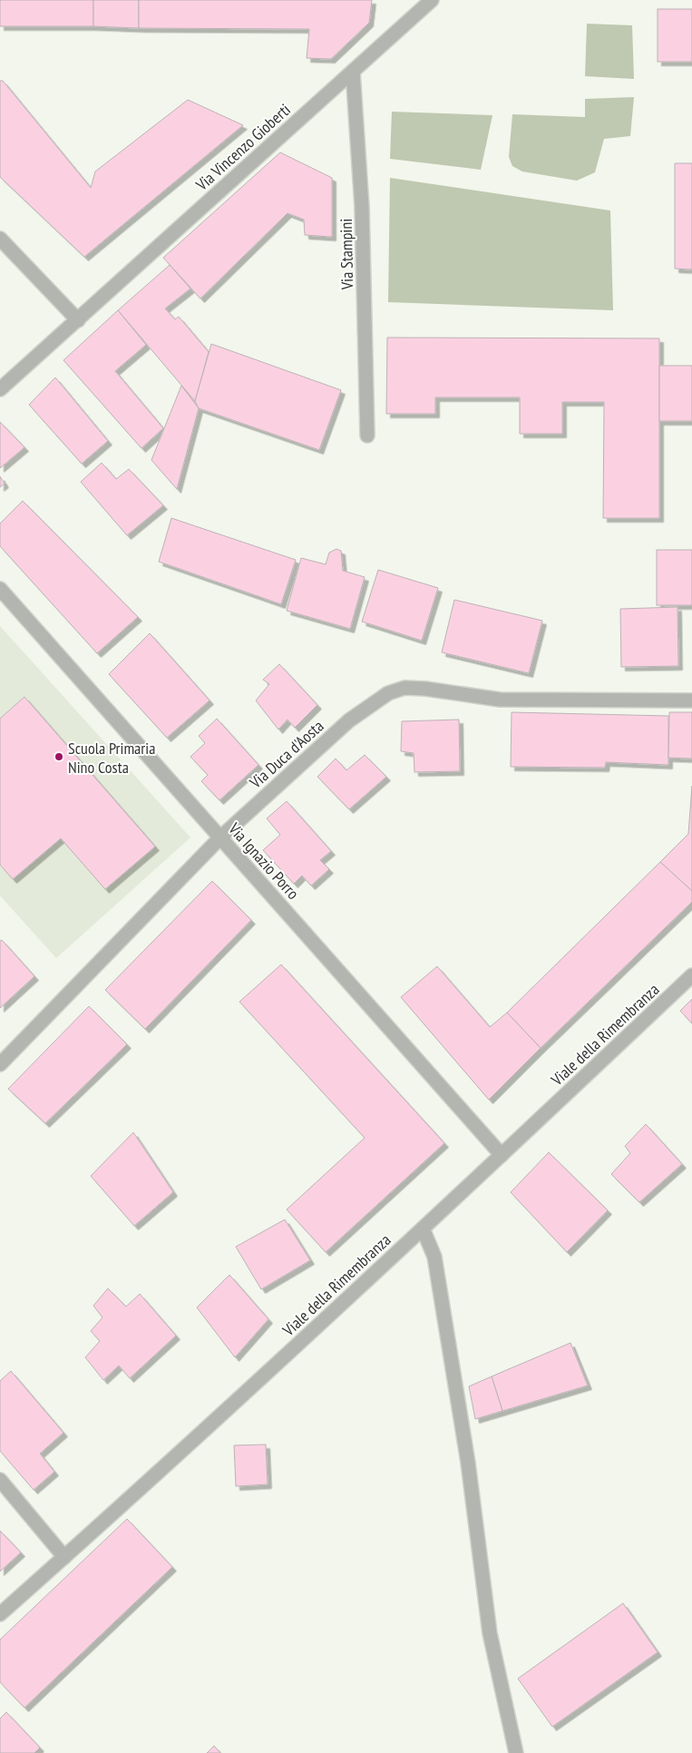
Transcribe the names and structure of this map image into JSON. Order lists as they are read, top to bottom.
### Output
{
  "streets": {
    "street": [
      "Via Vincenzo Gioberti",
      "Via Stampini",
      "Via Duca d'Aosta",
      "Via Ignazio Porro",
      "Viale della Rimembranza"
    ]
  },
  "crossings": [
    ["Via Vincenzo Gioberti", "Via Stampini"],
    ["Via Duca d'Aosta", "Via Ignazio Porro"],
    ["Via Ignazio Porro", "Viale della Rimembranza"]
  ],
  "places": ["Scuola Primaria Nino Costa"]
}
